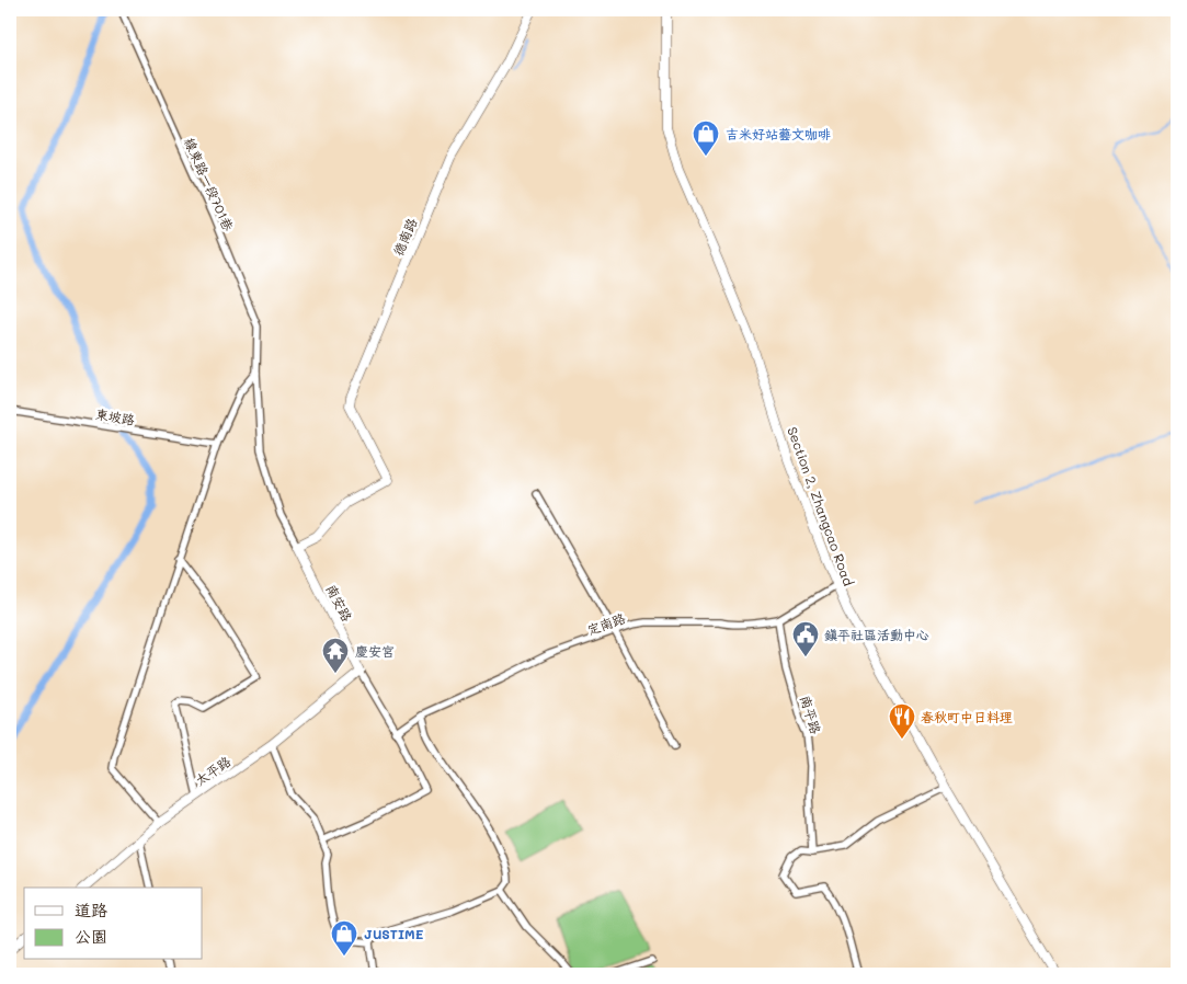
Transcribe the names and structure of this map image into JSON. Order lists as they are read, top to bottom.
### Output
{
  "streets": {
    "street": [
      "線東路一段701巷",
      "德南路",
      "東坡路",
      "Section 2, Zhangcao Road",
      "南安路",
      "定南路",
      "南平路",
      "太平路"
    ]
  },
  "crossings": [
    ["線東路一段701巷", "德南路"],
    ["線東路一段701巷", "南安路"],
    ["德南路", "南安路"],
    ["Section 2, Zhangcao Road", "定南路"],
    ["南安路", "太平路"],
    ["定南路", "南平路"]
  ],
  "places": {
    "shop": ["吉米好站藝文咖啡", "JUSTIME"],
    "public building": ["鎮平社區活動中心"],
    "temple": ["慶安宮"],
    "restaurant": ["春秋町中日料理"]
  },
  "legend": ["道路", "公園"]
}
